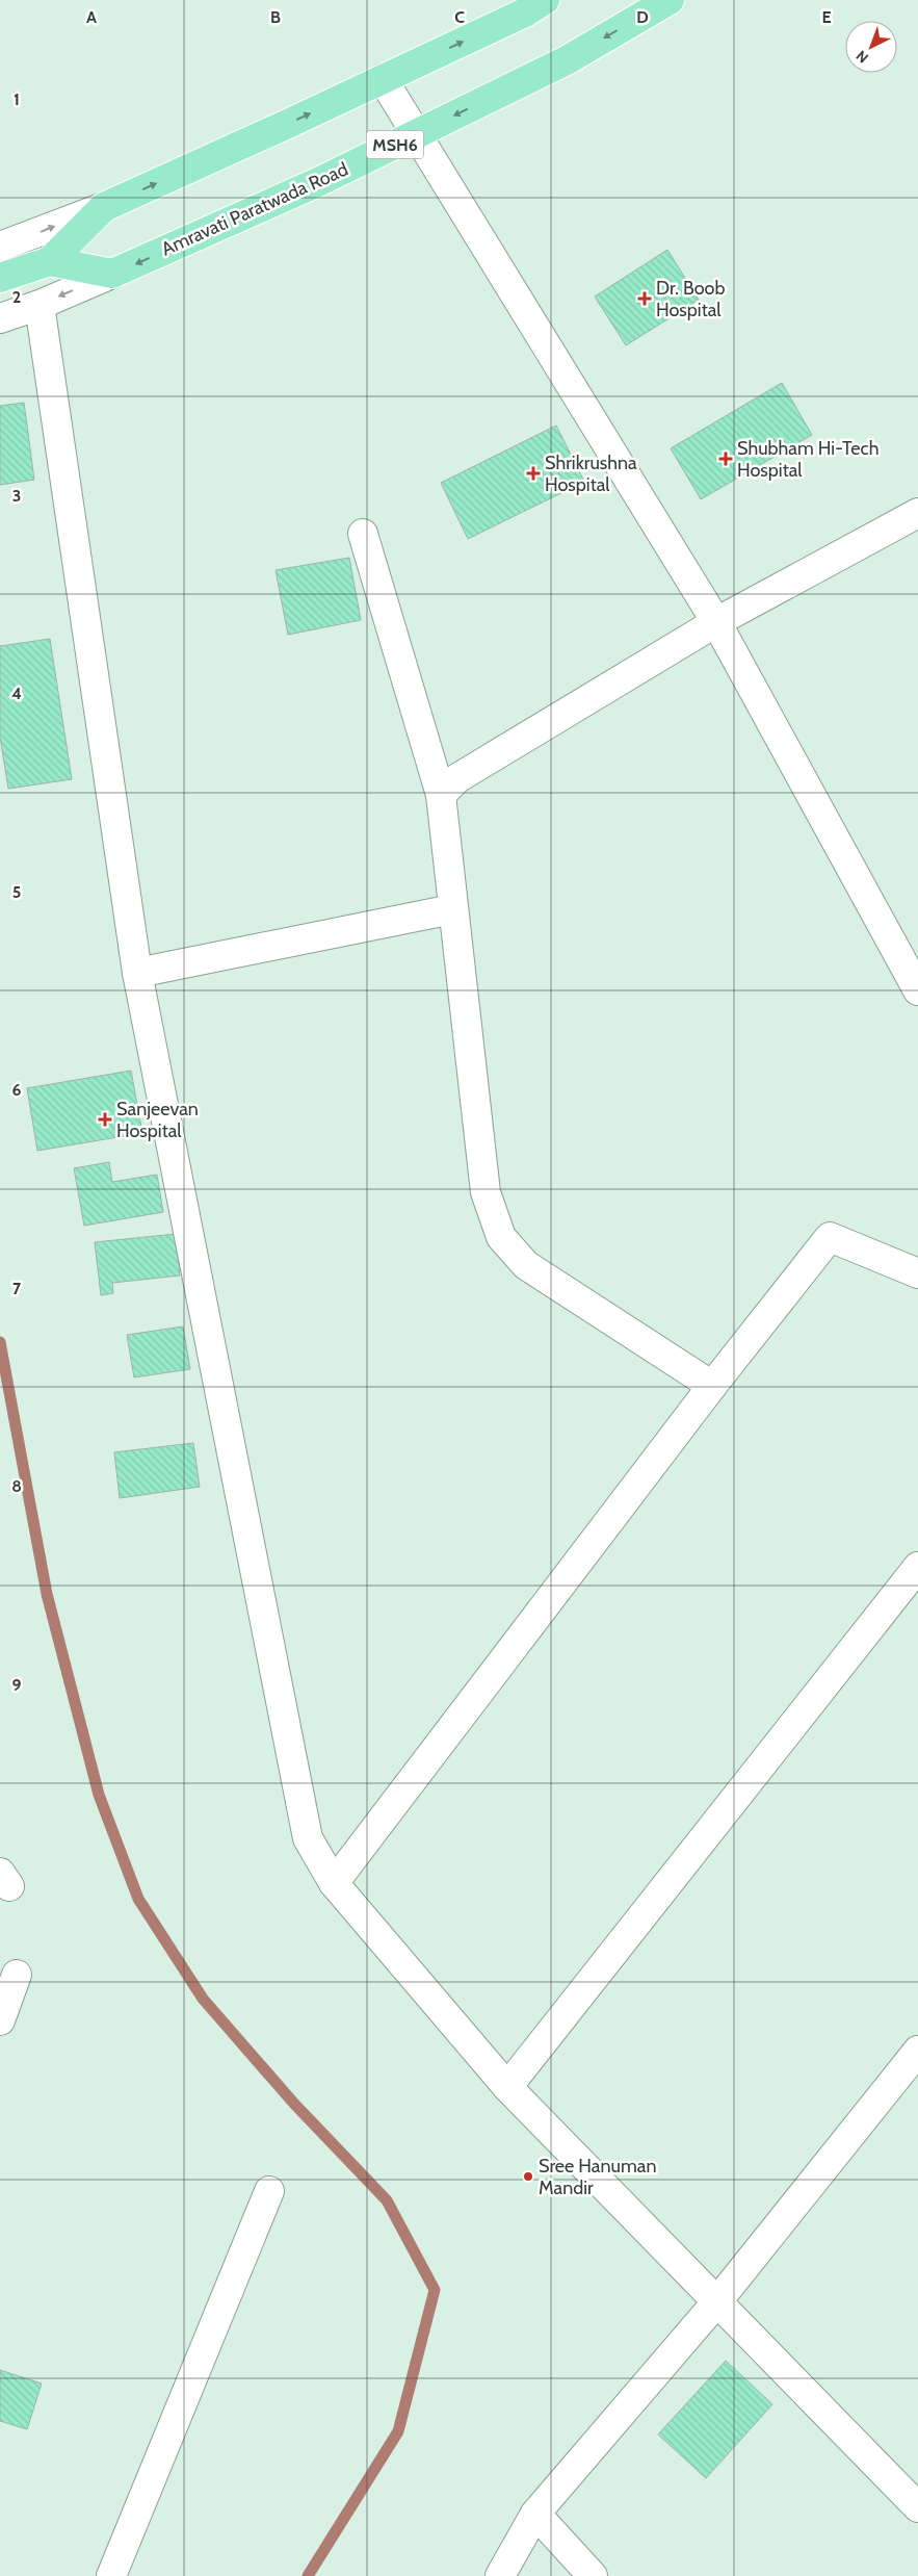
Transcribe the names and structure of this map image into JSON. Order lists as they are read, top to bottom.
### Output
{
  "streets": {
    "main road": ["MSH6", "Amravati Paratwada Road"]
  },
  "places": {
    "health": [
      "Dr. Boob Hospital",
      "Shubham Hi-Tech Hospital",
      "Shrikrushna Hospital",
      "Sanjeevan Hospital"
    ],
    "other": ["Sree Hanuman Mandir"]
  },
  "north": "bottom left",
  "grid": {
    "columns": [
      "A",
      "B",
      "C",
      "D",
      "E"
    ],
    "rows": [
      "1",
      "2",
      "3",
      "4",
      "5",
      "6",
      "7",
      "8",
      "9"
    ]
  }
}
